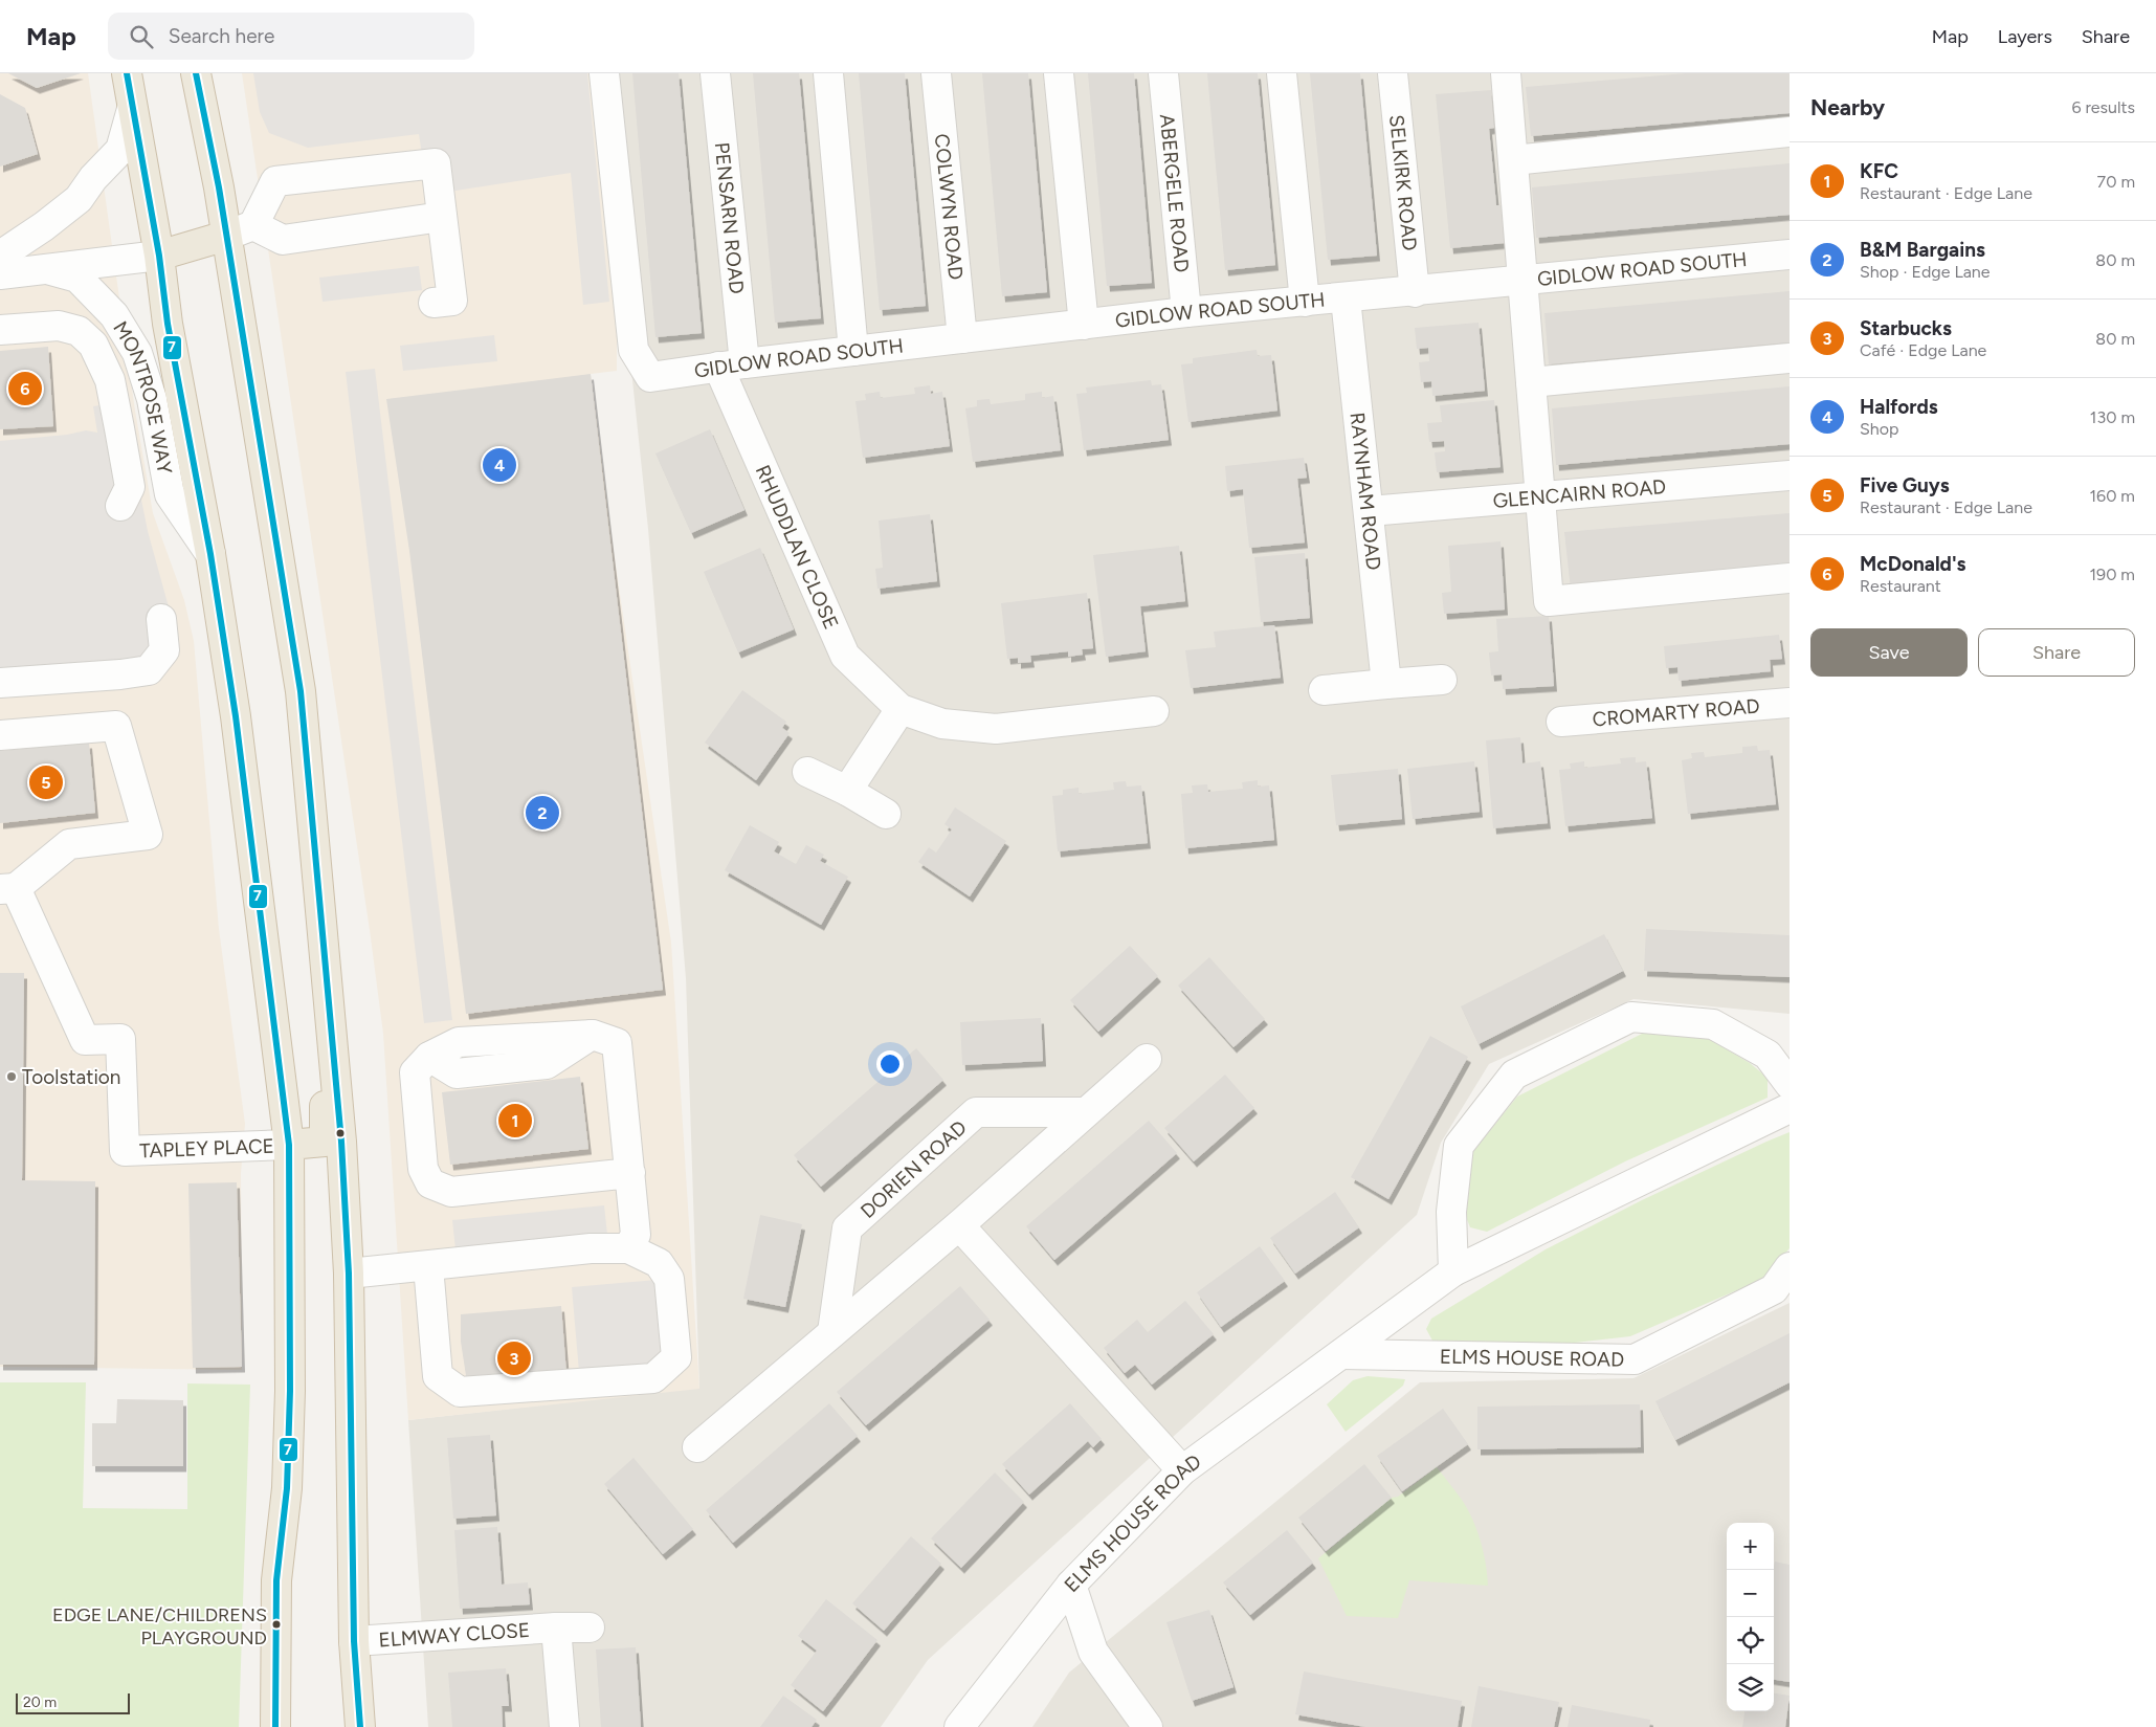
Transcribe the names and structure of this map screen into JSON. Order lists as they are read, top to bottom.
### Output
{
  "streets": {
    "street": [
      "SELKIRK ROAD",
      "ABERGELE ROAD",
      "COLWYN ROAD",
      "PENSARN ROAD",
      "GIDLOW ROAD SOUTH",
      "MONTROSE WAY",
      "RAYNHAM ROAD",
      "GLENCAIRN ROAD",
      "RHUDDLAN CLOSE",
      "CROMARTY ROAD",
      "TAPLEY PLACE",
      "DORIEN ROAD",
      "ELMS HOUSE ROAD",
      "ELMWAY CLOSE"
    ]
  },
  "crossings": [
    ["SELKIRK ROAD", "GIDLOW ROAD SOUTH"],
    ["ABERGELE ROAD", "GIDLOW ROAD SOUTH"],
    ["COLWYN ROAD", "GIDLOW ROAD SOUTH"],
    ["PENSARN ROAD", "GIDLOW ROAD SOUTH"],
    ["PENSARN ROAD", "RHUDDLAN CLOSE"],
    ["GIDLOW ROAD SOUTH", "RAYNHAM ROAD"],
    ["GIDLOW ROAD SOUTH", "RHUDDLAN CLOSE"],
    ["RAYNHAM ROAD", "GLENCAIRN ROAD"]
  ],
  "places": ["Toolstation", "EDGE LANE/CHILDRENS PLAYGROUND"],
  "lines": ["transit line 7"],
  "scale_bar": "20 m",
  "page": {
    "header": "Map",
    "search": "Search here",
    "nav": ["Map", "Layers", "Share"],
    "heading": ["Nearby", "6 results"],
    "list": [
      {
        "mark": "1",
        "name": "KFC",
        "note": "Restaurant · Edge Lane",
        "value": "70 m"
      },
      {
        "mark": "2",
        "name": "B&M Bargains",
        "note": "Shop · Edge Lane",
        "value": "80 m"
      },
      {
        "mark": "3",
        "name": "Starbucks",
        "note": "Café · Edge Lane",
        "value": "80 m"
      },
      {
        "mark": "4",
        "name": "Halfords",
        "note": "Shop",
        "value": "130 m"
      },
      {
        "mark": "5",
        "name": "Five Guys",
        "note": "Restaurant · Edge Lane",
        "value": "160 m"
      },
      {
        "mark": "6",
        "name": "McDonald's",
        "note": "Restaurant",
        "value": "190 m"
      }
    ],
    "pins": [
      "6",
      "4",
      "5",
      "2",
      "1",
      "3"
    ],
    "buttons": ["Save", "Share"],
    "map_buttons": ["+", "−"],
    "scale": "20 m"
  }
}
